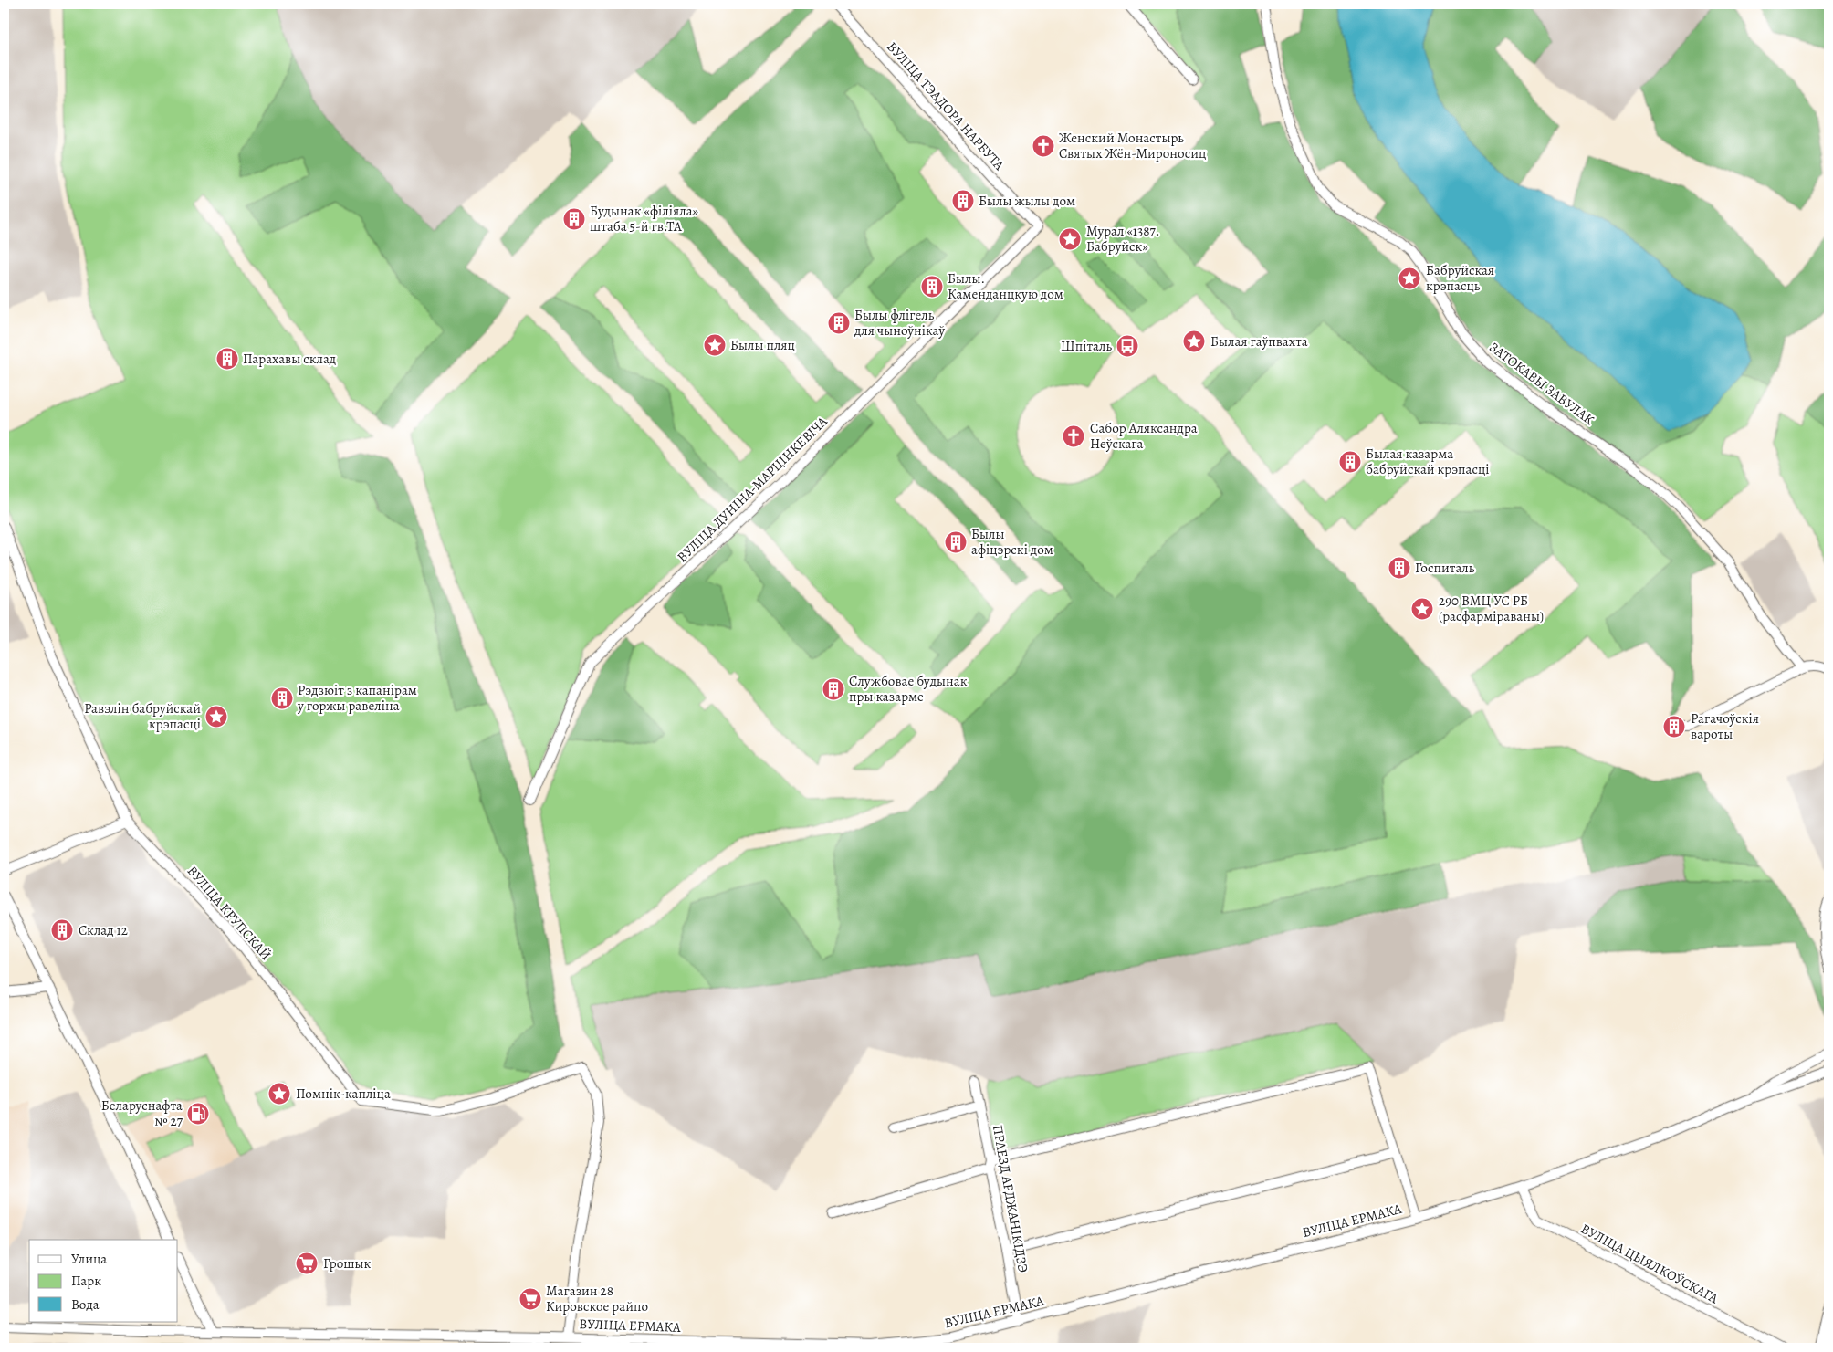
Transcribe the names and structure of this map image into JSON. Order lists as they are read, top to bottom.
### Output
{
  "streets": {
    "street": [
      "ВУЛІЦА ТЭАДОРА НАРБУТА",
      "ЗАТОКАВЫ ЗАВУЛАК",
      "ВУЛІЦА ДУНІНА-МАРЦІНКЕВІЧА",
      "ВУЛІЦА КРУПСКАЙ",
      "ПРАЕЗД АРДЖАНІКІДЗЭ",
      "ВУЛІЦА ЕРМАКА",
      "ВУЛІЦА ЦЫЯЛКОЎСКАГА"
    ]
  },
  "crossings": [
    ["ВУЛІЦА ТЭАДОРА НАРБУТА", "ВУЛІЦА ДУНІНА-МАРЦІНКЕВІЧА"],
    ["ВУЛІЦА КРУПСКАЙ", "ВУЛІЦА ЕРМАКА"],
    ["ПРАЕЗД АРДЖАНІКІДЗЭ", "ВУЛІЦА ЕРМАКА"],
    ["ВУЛІЦА ЕРМАКА", "ВУЛІЦА ЦЫЯЛКОЎСКАГА"]
  ],
  "places": {
    "church": ["Женский Монастырь Святых Жён-Мироносиц", "Сабор Аляксандра Неўскага"],
    "building": [
      "Былы жылы дом",
      "Будынак «філіяла» штаба 5-й гв.ТА",
      "Былы. Каменданцкую дом",
      "Былы флігель для чыноўнікаў",
      "Парахавы склад",
      "Былая казарма бабруйскай крэпасці",
      "Былы афіцэрскі дом",
      "Госпиталь",
      "Службовае будынак пры казарме",
      "Рэдзюіт з капанірам у горжы равеліна",
      "Рагачоўскія вароты",
      "Склад 12"
    ],
    "place": [
      "Мурал «1387. Бабруйск»",
      "Бабруйская крэпасць",
      "Былая гаўпвахта",
      "Былы пляц",
      "290 ВМЦ УС РБ (расфарміраваны)",
      "Равэлін бабруйскай крэпасці",
      "Помнік-капліца"
    ],
    "bus stop": ["Шпіталь"],
    "fuel station": ["Беларуснафта № 27"],
    "supermarket": ["Грошык", "Магазин 28 Кировское райпо"]
  },
  "legend": ["Улица", "Парк", "Вода"]
}
